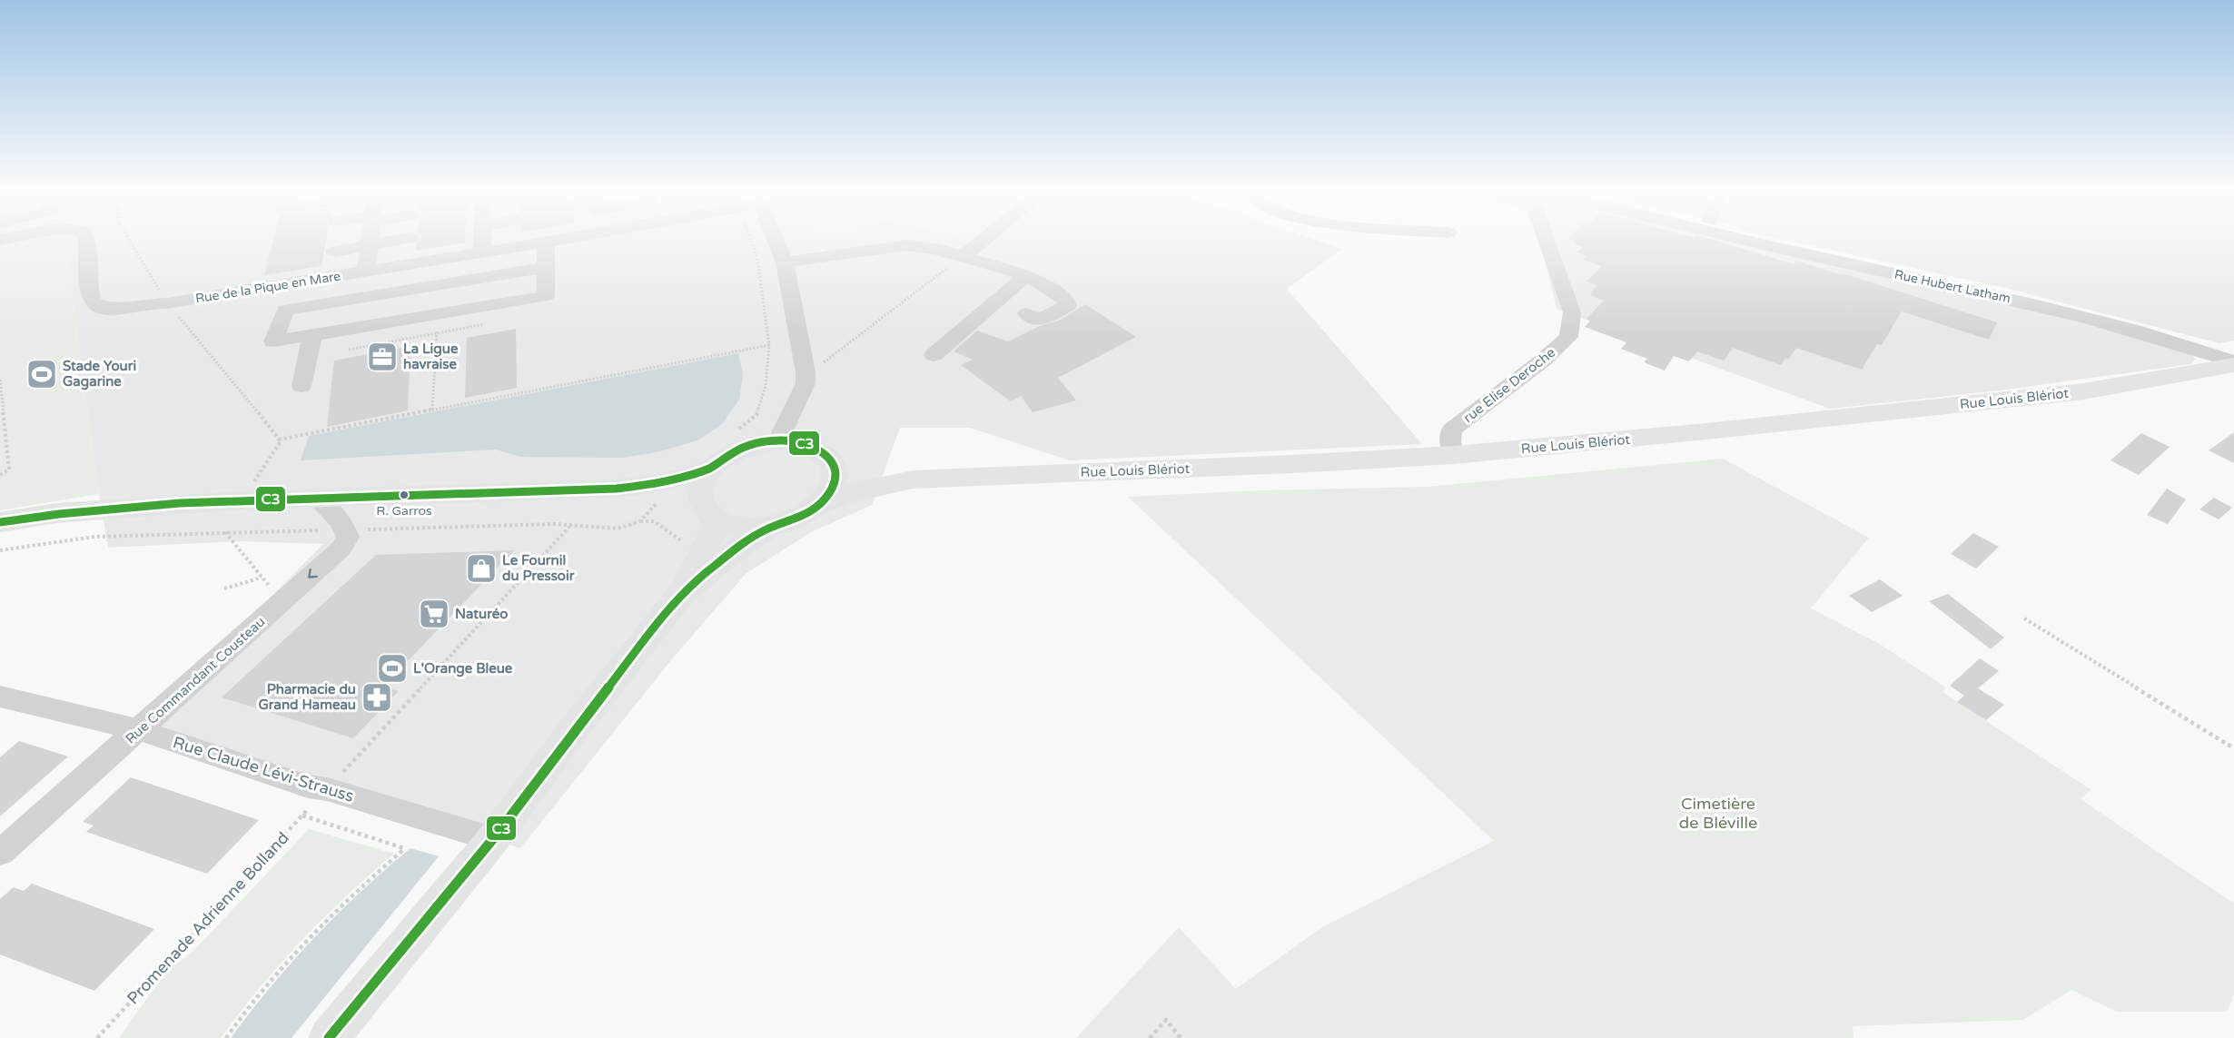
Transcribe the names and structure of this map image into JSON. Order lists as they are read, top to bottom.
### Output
{
  "streets": {
    "main road": ["Rue Louis Blériot"],
    "street": [
      "Rue Hubert Latham",
      "Rue de la Pique en Mare",
      "rue Elise Deroche",
      "Rue Commandant Cousteau",
      "Rue Claude Lévi-Strauss"
    ],
    "path": ["Promenade Adrienne Bolland"]
  },
  "crossings": [
    ["Rue Hubert Latham", "Rue Louis Blériot"],
    ["rue Elise Deroche", "Rue Louis Blériot"],
    ["Rue Commandant Cousteau", "Rue Claude Lévi-Strauss"]
  ],
  "parks": ["Cimetière de Bléville"],
  "places": {
    "office": ["La Ligue havraise"],
    "sports": ["Stade Youri Gagarine", "L'Orange Bleue"],
    "other": ["R. Garros"],
    "shop": ["Le Fournil du Pressoir"],
    "supermarket": ["Naturéo"],
    "pharmacy": ["Pharmacie du Grand Hameau"]
  },
  "lines": ["transit line C3"]
}
